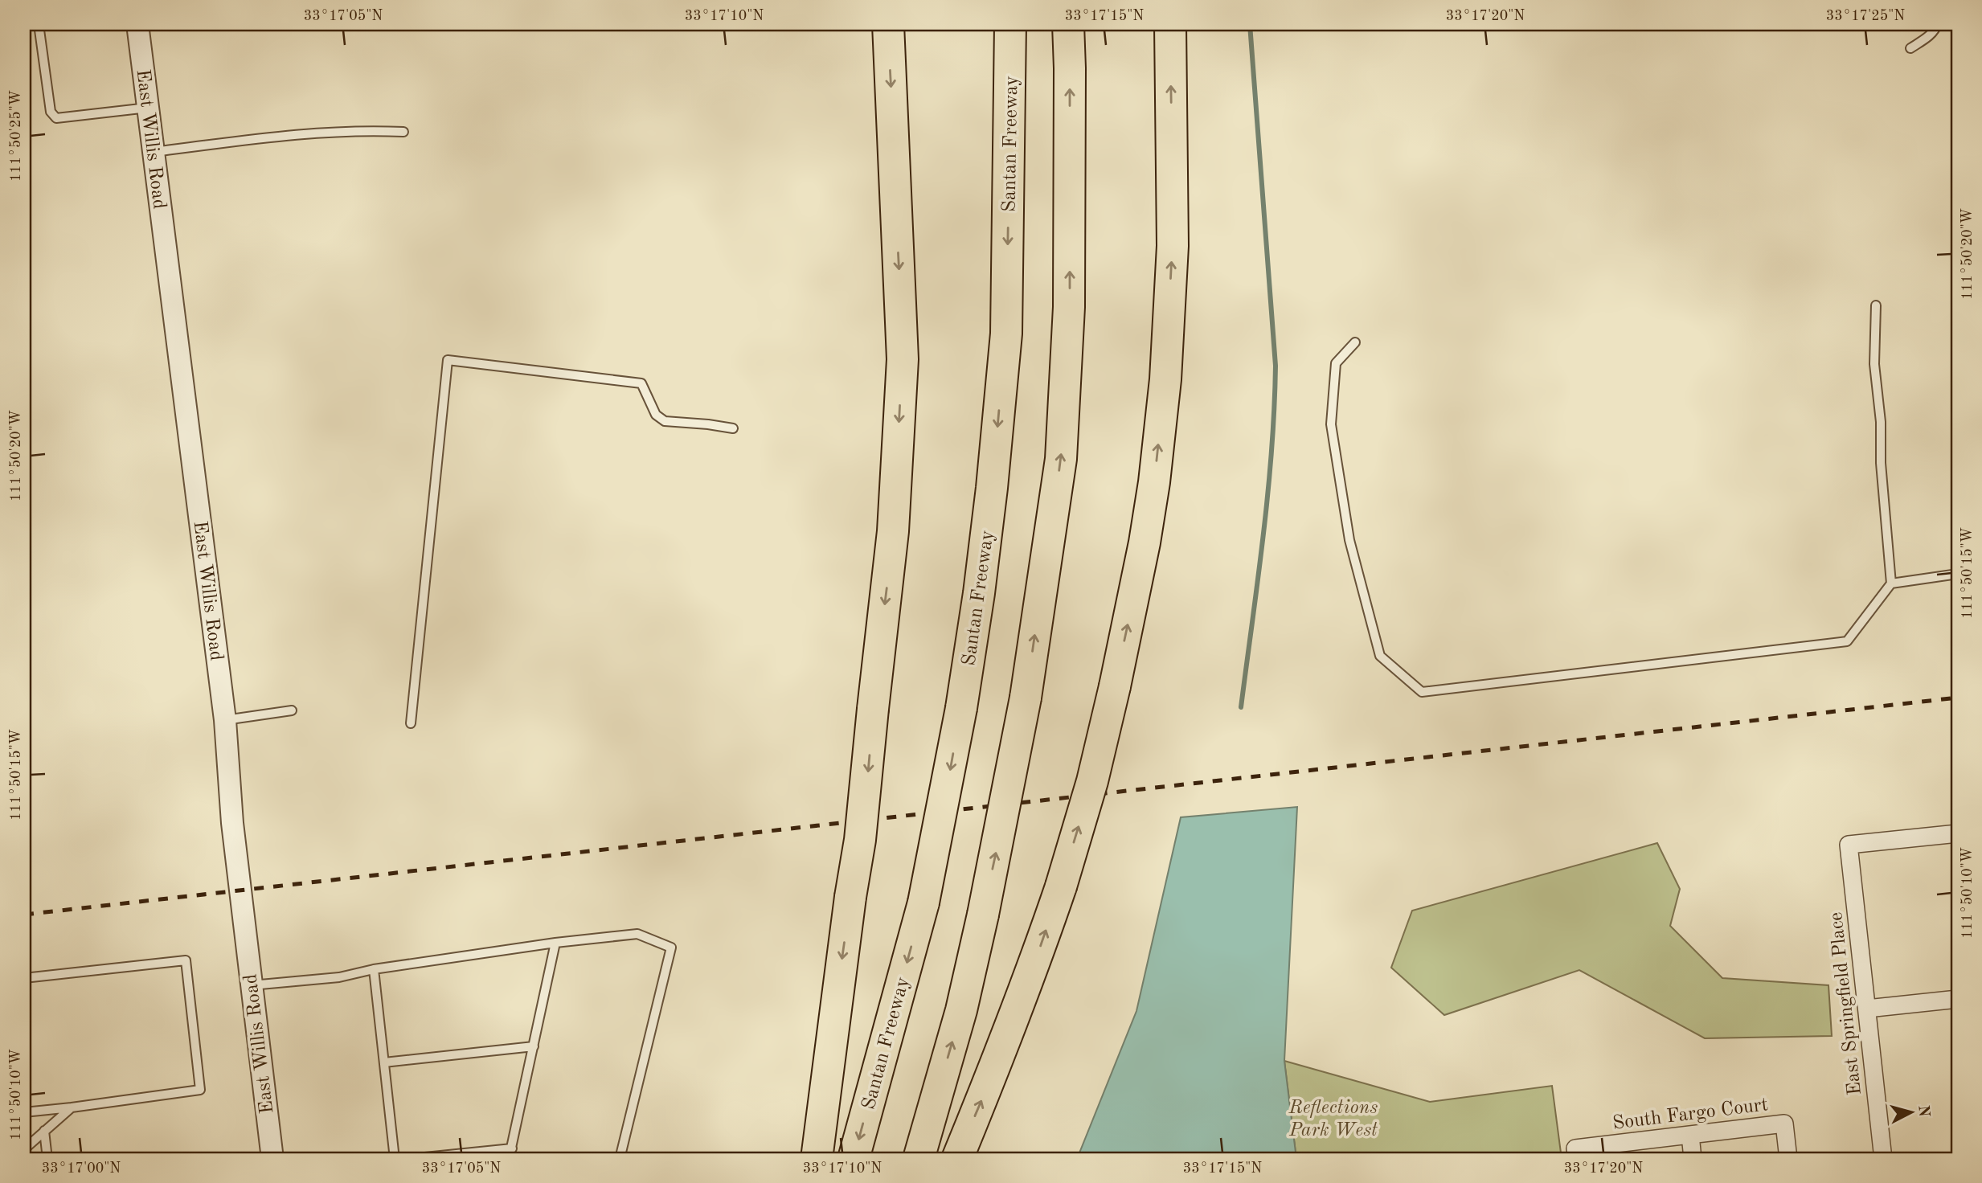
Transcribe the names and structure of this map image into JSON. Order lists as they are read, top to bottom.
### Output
{
  "streets": {
    "highway": ["Santan Freeway"],
    "street": ["East Willis Road", "East Springfield Place", "South Fargo Court"]
  },
  "parks": ["Reflections Park West"],
  "north": "right",
  "coordinates": [
    "33°17'05\"N",
    "33°17'10\"N",
    "33°17'15\"N",
    "33°17'20\"N",
    "33°17'25\"N",
    "111°50'25\"W",
    "111°50'20\"W",
    "111°50'15\"W",
    "111°50'10\"W",
    "33°17'00\"N"
  ]
}
